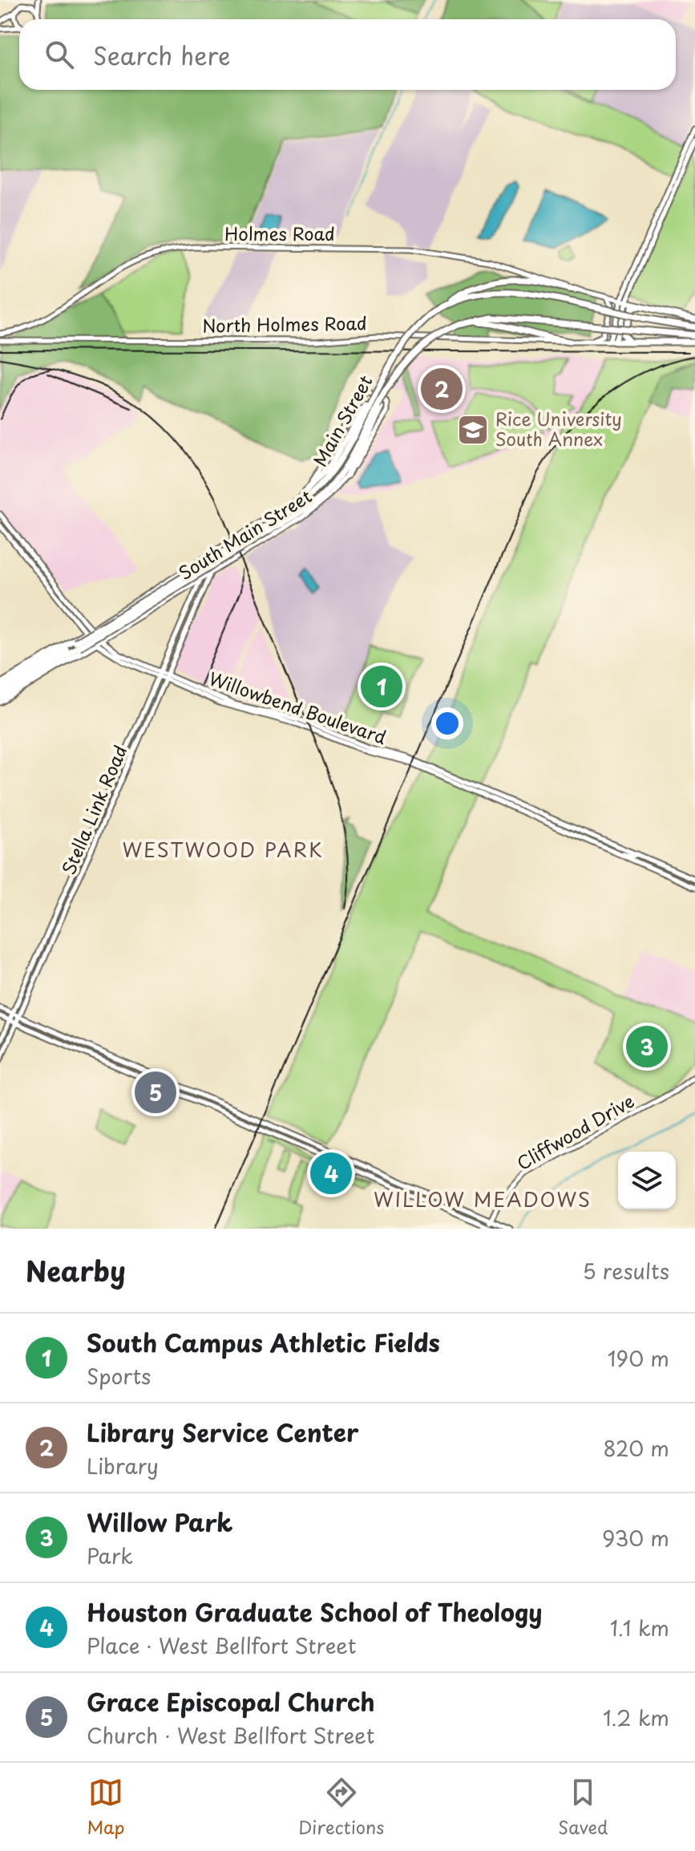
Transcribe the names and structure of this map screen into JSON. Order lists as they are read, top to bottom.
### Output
{
  "streets": {
    "highway": ["Main Street"],
    "main road": [
      "Holmes Road",
      "North Holmes Road",
      "South Main Street",
      "Willowbend Boulevard",
      "Stella Link Road",
      "Cliffwood Drive"
    ]
  },
  "crossings": [
    ["South Main Street", "Willowbend Boulevard"],
    ["South Main Street", "Stella Link Road"],
    ["Willowbend Boulevard", "Stella Link Road"]
  ],
  "districts": ["WESTWOOD PARK", "WILLOW MEADOWS"],
  "places": {
    "school or university": ["Rice University South Annex"]
  },
  "page": {
    "search": "Search here",
    "pins": [
      "2",
      "1",
      "3",
      "5",
      "4"
    ],
    "heading": ["Nearby", "5 results"],
    "list": [
      {
        "mark": "1",
        "name": "South Campus Athletic Fields",
        "note": "Sports",
        "value": "190 m"
      },
      {
        "mark": "2",
        "name": "Library Service Center",
        "note": "Library",
        "value": "820 m"
      },
      {
        "mark": "3",
        "name": "Willow Park",
        "note": "Park",
        "value": "930 m"
      },
      {
        "mark": "4",
        "name": "Houston Graduate School of Theology",
        "note": "Place · West Bellfort Street",
        "value": "1.1 km"
      },
      {
        "mark": "5",
        "name": "Grace Episcopal Church",
        "note": "Church · West Bellfort Street",
        "value": "1.2 km"
      }
    ],
    "nav": ["Map", "Directions", "Saved"]
  }
}
